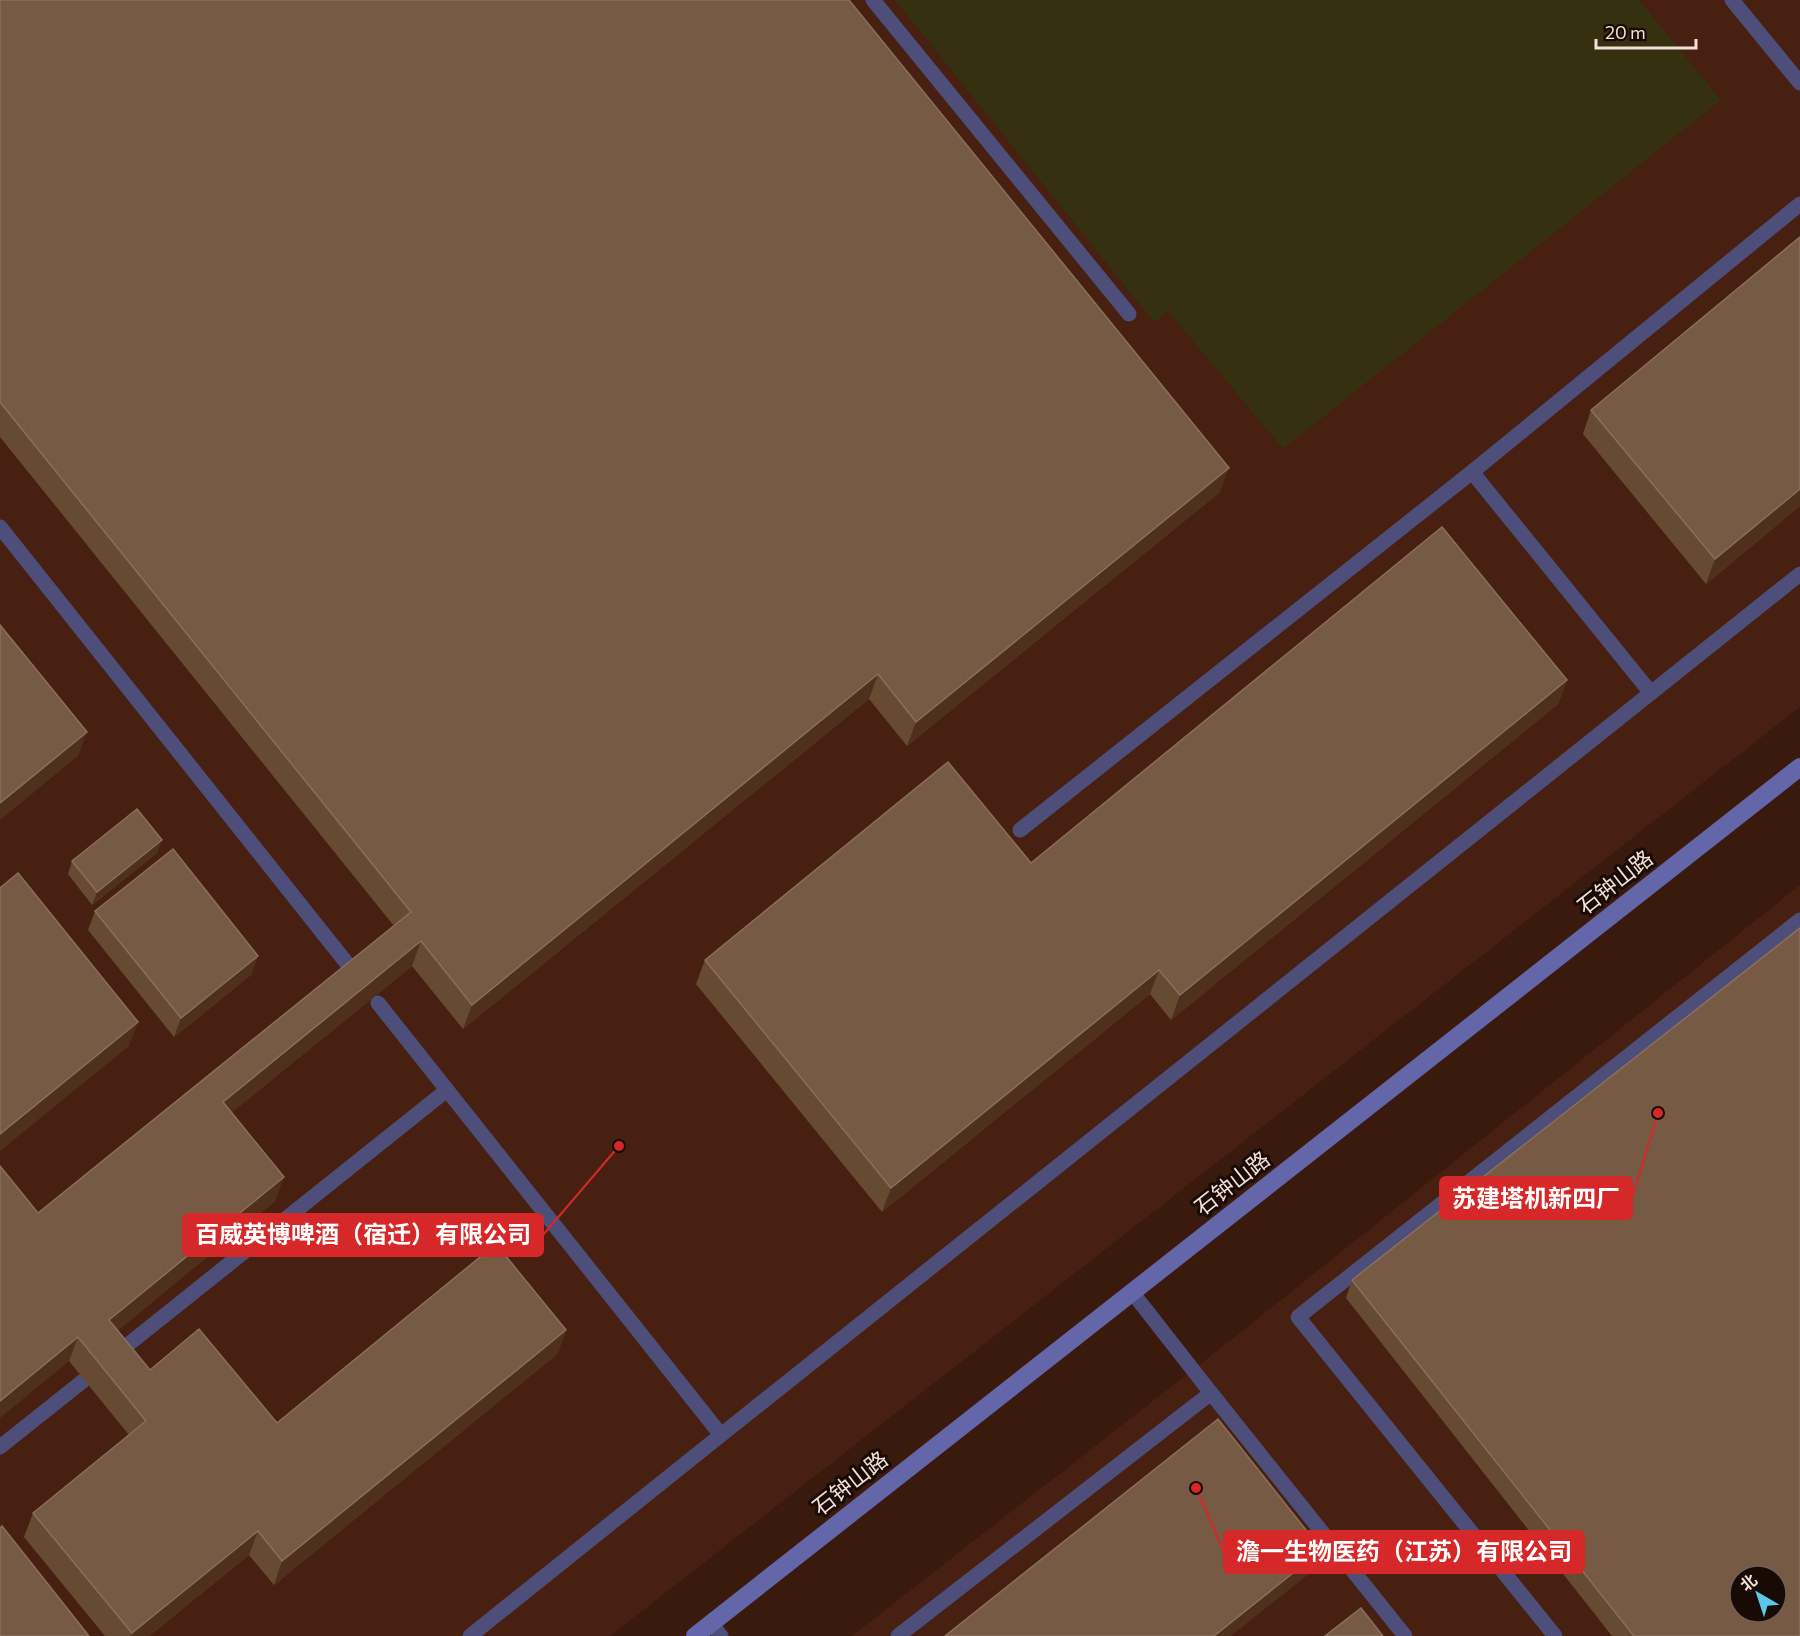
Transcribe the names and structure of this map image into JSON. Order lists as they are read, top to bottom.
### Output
{
  "streets": {
    "street": ["石钟山路"]
  },
  "places": ["苏建塔机新四厂", "百威英博啤酒（宿迁）有限公司", "澹一生物医药（江苏）有限公司"],
  "scale_bar": "20 m",
  "north": "top left"
}
